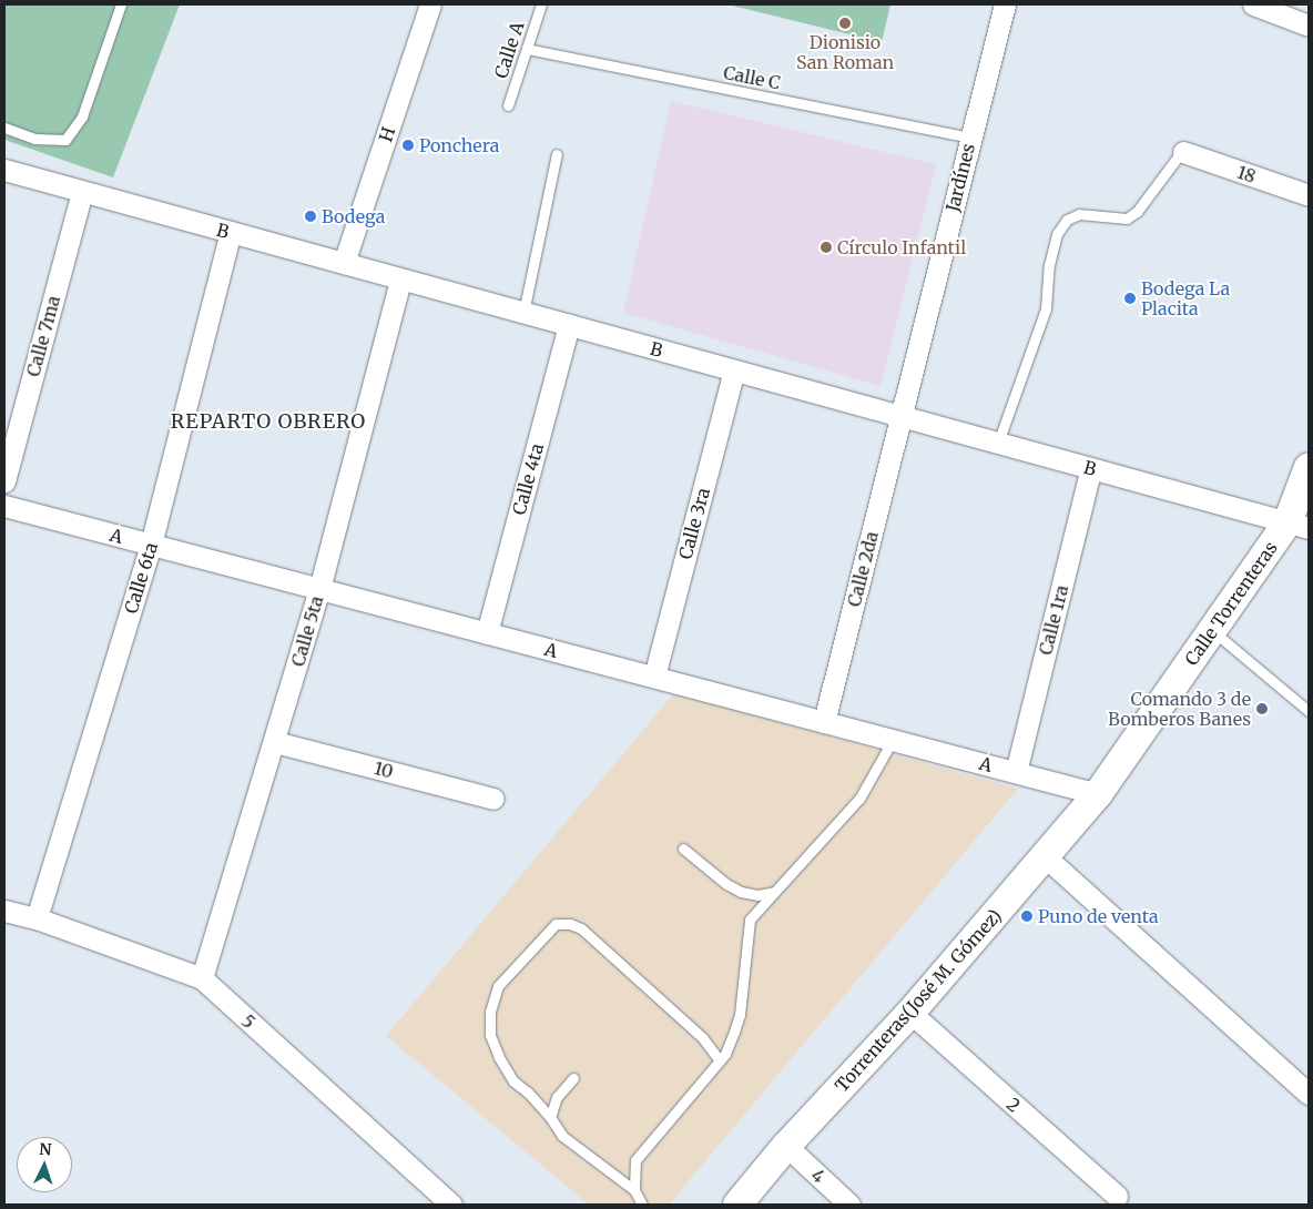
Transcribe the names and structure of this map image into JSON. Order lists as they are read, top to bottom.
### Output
{
  "streets": {
    "street": [
      "H",
      "18",
      "Jardínes",
      "B",
      "Calle 7ma",
      "Calle 4ta",
      "Calle 3ra",
      "A",
      "Calle 2da",
      "Calle 6ta",
      "Calle Torrenteras",
      "Calle 1ra",
      "Calle 5ta",
      "10",
      "Torrenteras(José M. Gómez)",
      "5",
      "2",
      "4"
    ],
    "lane": ["Calle A", "Calle C"]
  },
  "crossings": [
    ["Calle A", "Calle C"],
    ["Calle C", "Jardínes"],
    ["H", "B"],
    ["Jardínes", "B"],
    ["Jardínes", "Calle 2da"],
    ["B", "Calle 7ma"],
    ["B", "Calle 4ta"],
    ["B", "Calle 3ra"],
    ["B", "Calle 2da"],
    ["B", "Calle 6ta"],
    ["B", "Calle Torrenteras"],
    ["B", "Calle 1ra"],
    ["B", "Calle 5ta"],
    ["Calle 4ta", "A"],
    ["Calle 3ra", "A"],
    ["A", "Calle 2da"],
    ["A", "Calle 6ta"],
    ["A", "Calle Torrenteras"],
    ["A", "Calle 1ra"],
    ["A", "Calle 5ta"],
    ["A", "Torrenteras(José M. Gómez)"],
    ["Calle 6ta", "5"],
    ["Calle Torrenteras", "Torrenteras(José M. Gómez)"],
    ["Calle 5ta", "10"],
    ["Calle 5ta", "5"],
    ["Torrenteras(José M. Gómez)", "2"],
    ["Torrenteras(José M. Gómez)", "4"]
  ],
  "districts": ["REPARTO OBRERO"],
  "places": [
    "Dionisio San Roman",
    "Ponchera",
    "Bodega",
    "Círculo Infantil",
    "Bodega La Placita",
    "Comando 3 de Bomberos Banes",
    "Puno de venta"
  ],
  "north": "top"
}
